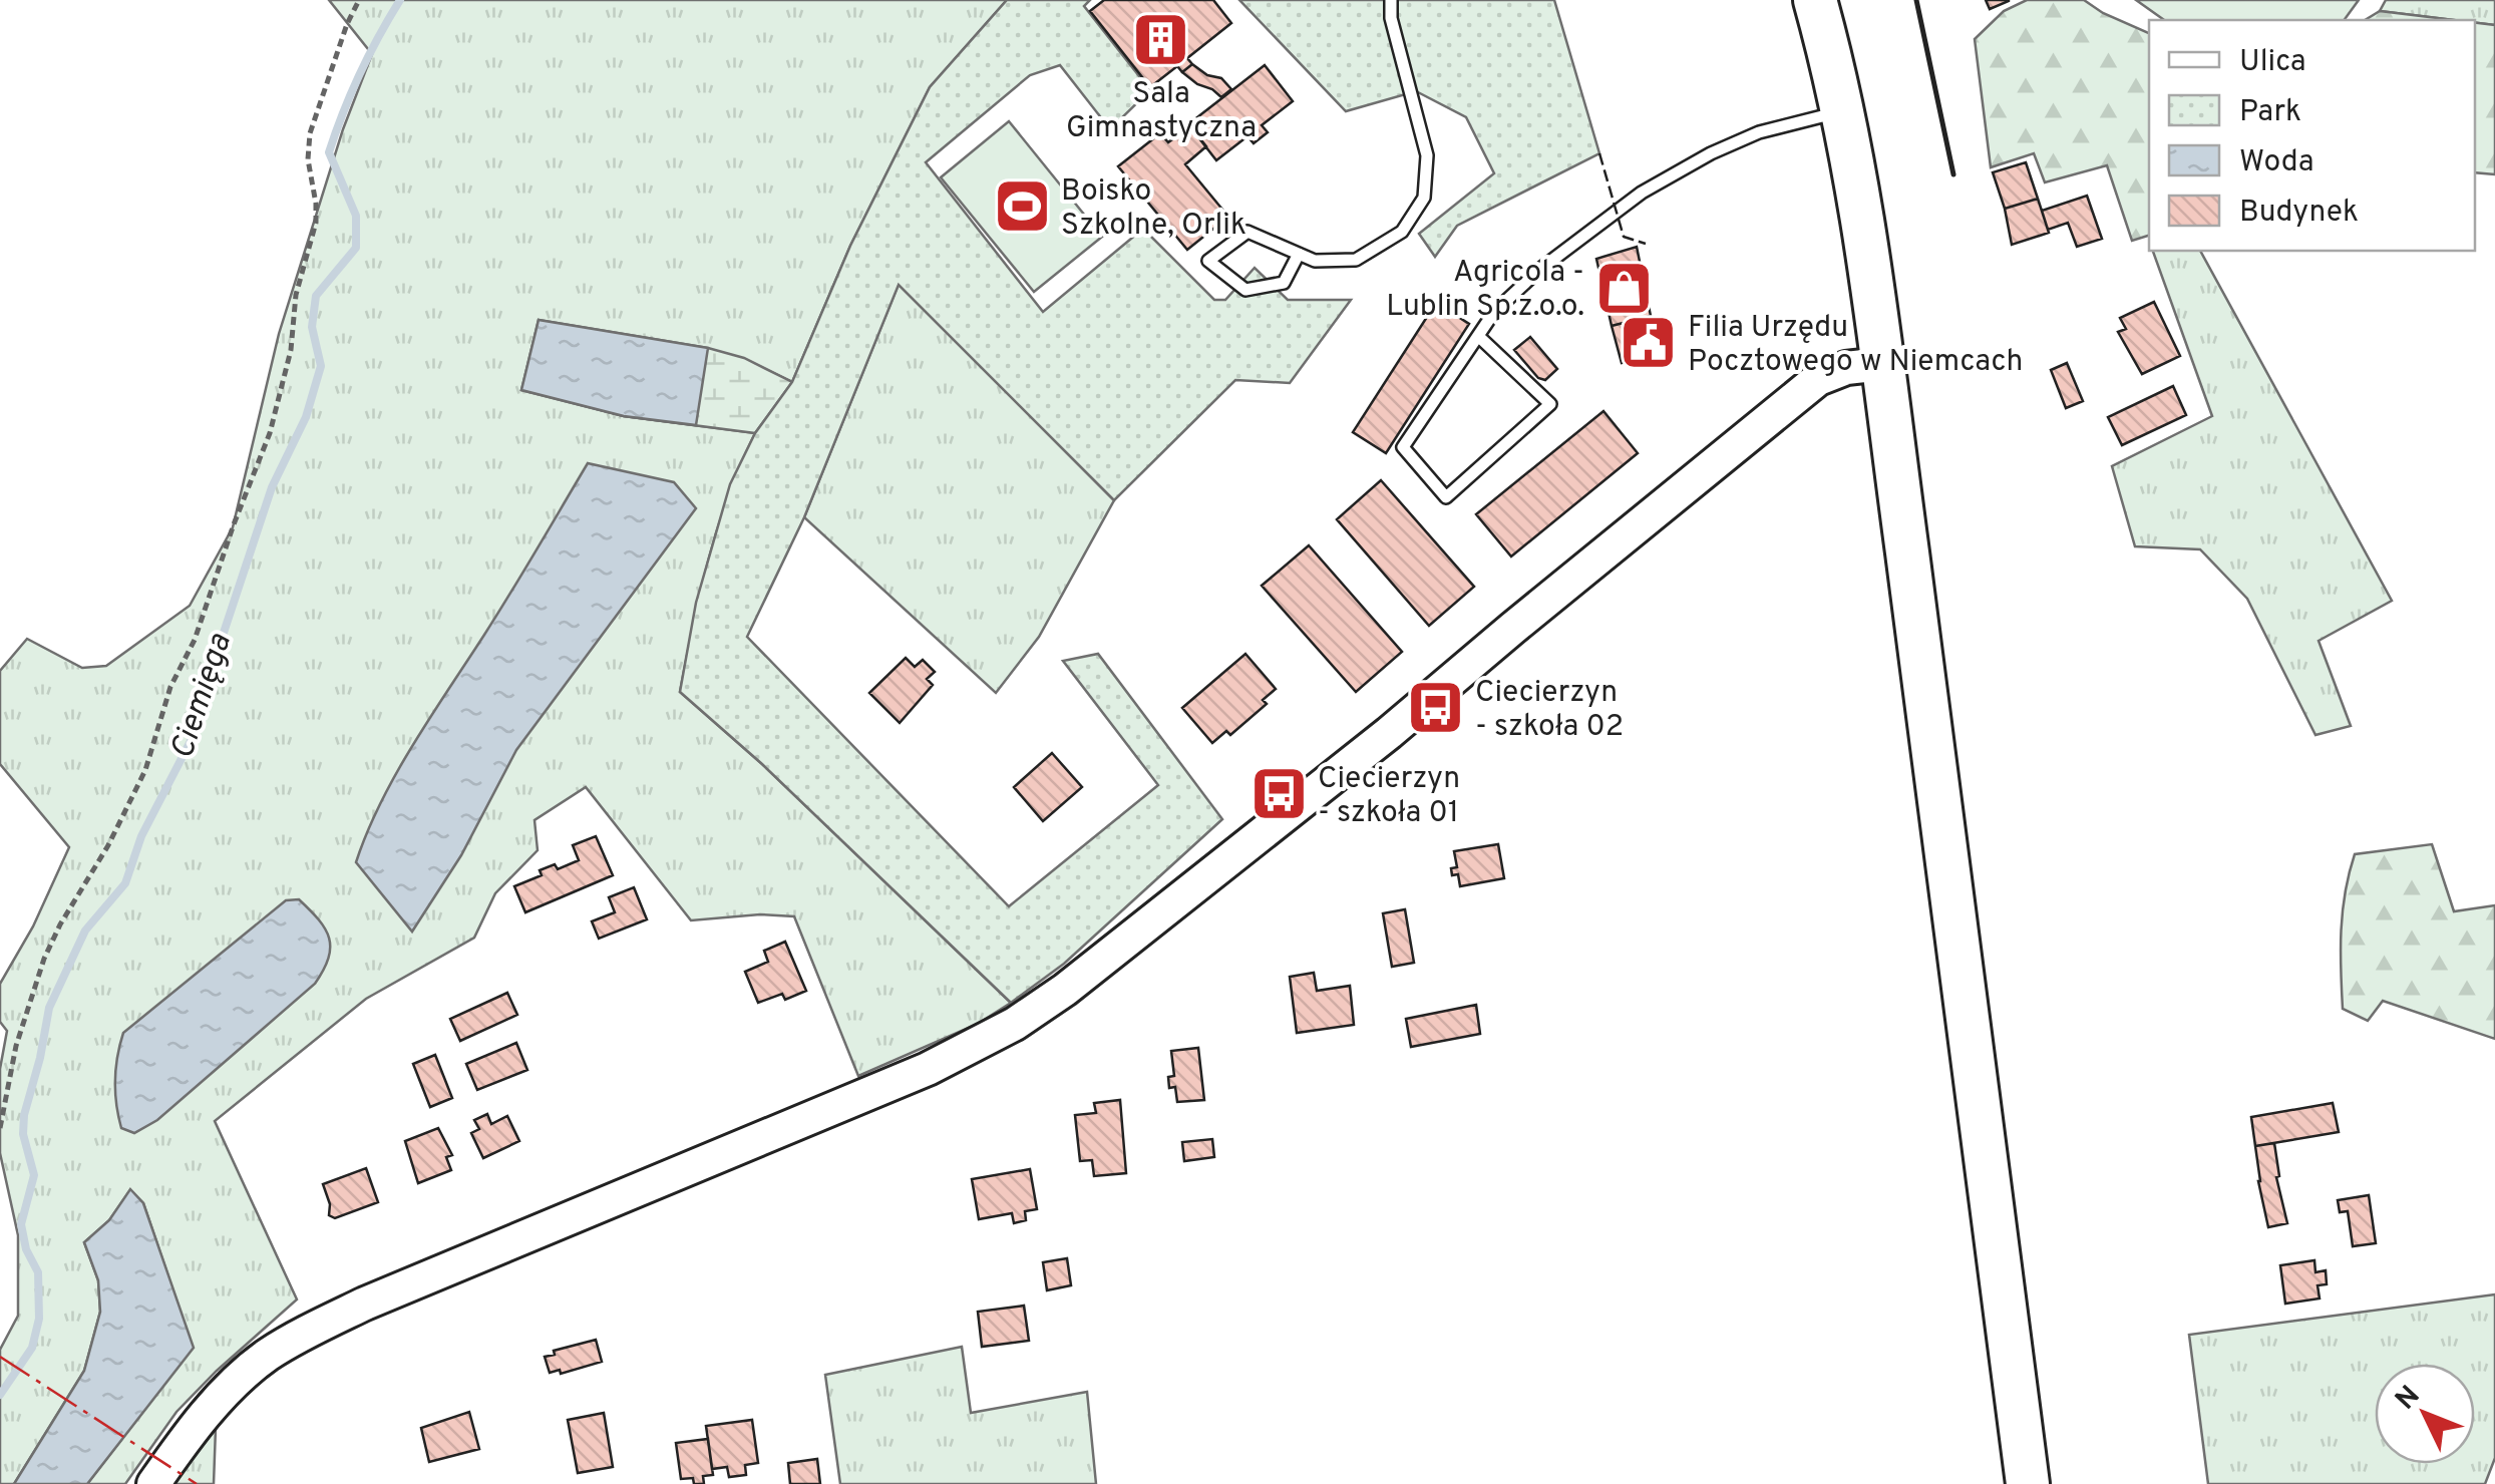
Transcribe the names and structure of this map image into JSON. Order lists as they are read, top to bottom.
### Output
{
  "water": ["Ciemięga"],
  "places": {
    "building": ["Sala Gimnastyczna"],
    "sports": ["Boisko Szkolne, Orlik"],
    "shop": ["Agricola - Lublin Sp.z.o.o."],
    "public building": ["Filia Urzędu Pocztowego w Niemcach"],
    "bus stop": ["Ciecierzyn - szkoła 02", "Ciecierzyn - szkoła 01"]
  },
  "legend": [
    "Ulica",
    "Park",
    "Woda",
    "Budynek"
  ],
  "north": "top left"
}
